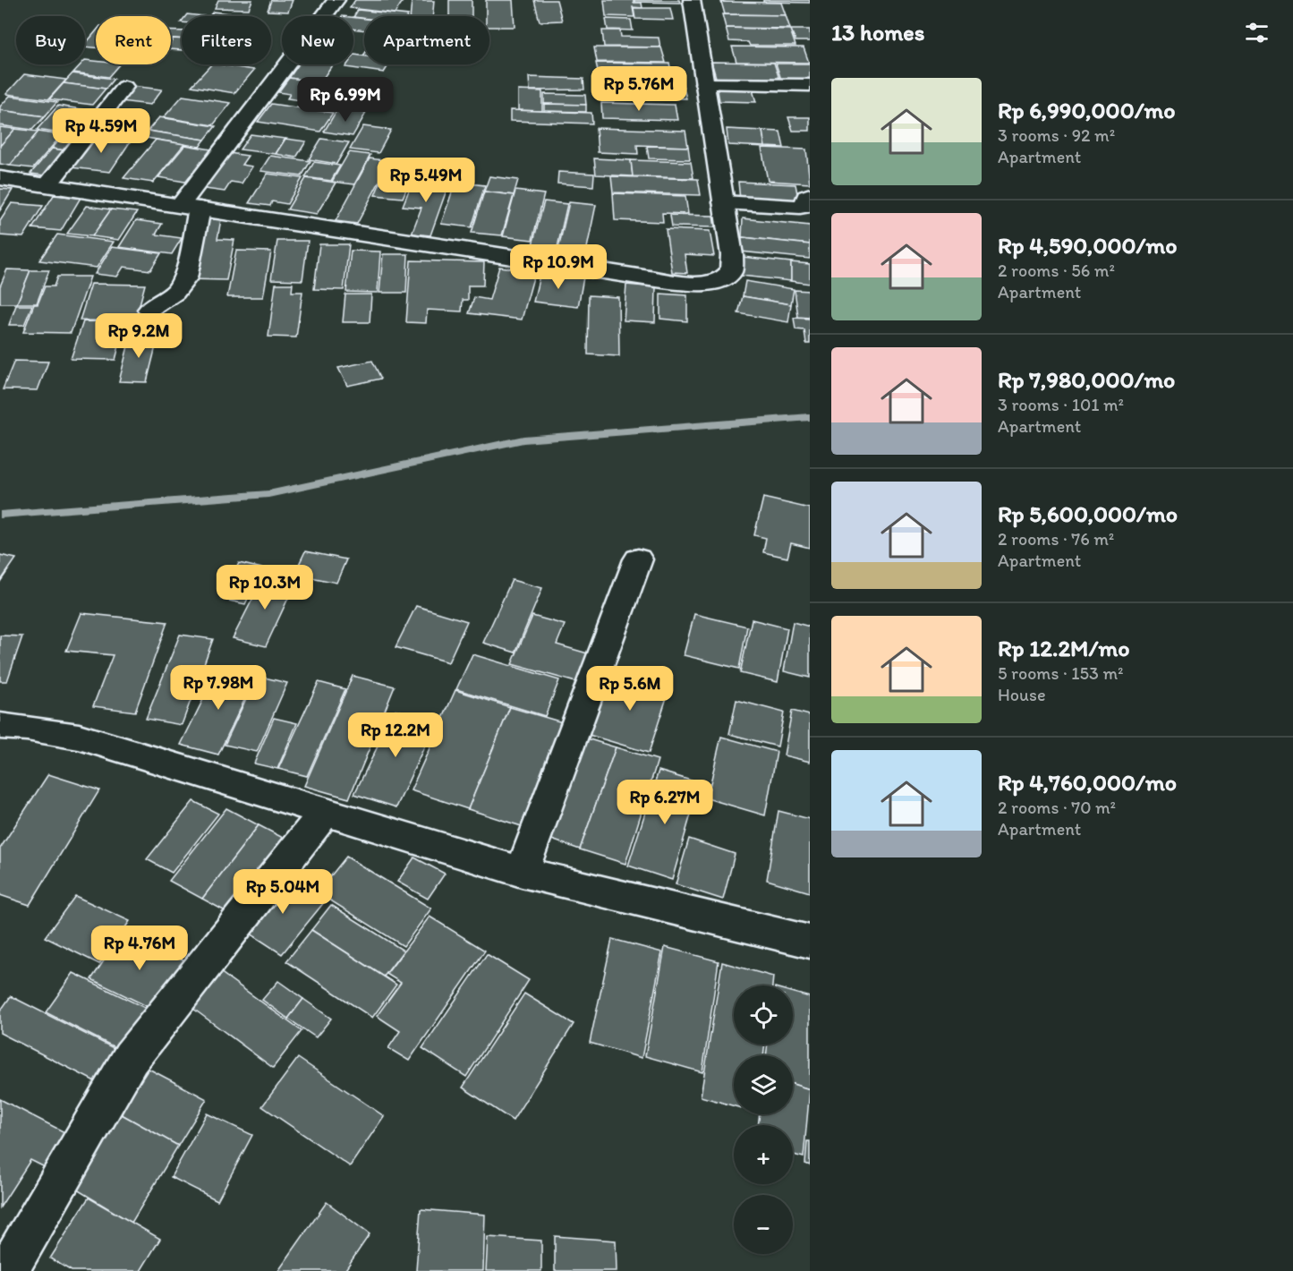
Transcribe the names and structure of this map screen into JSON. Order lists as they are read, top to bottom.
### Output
{
  "page": {
    "heading": "13 homes",
    "chip": [
      "Buy",
      "Rent",
      "Filters",
      "New",
      "Apartment"
    ],
    "list": [
      {
        "name": "Rp 6,990,000/mo",
        "note": "3 rooms · 92 m² · Apartment"
      },
      {
        "name": "Rp 4,590,000/mo",
        "note": "2 rooms · 56 m² · Apartment"
      },
      {
        "name": "Rp 7,980,000/mo",
        "note": "3 rooms · 101 m² · Apartment"
      },
      {
        "name": "Rp 5,600,000/mo",
        "note": "2 rooms · 76 m² · Apartment"
      },
      {
        "name": "Rp 12.2M/mo",
        "note": "5 rooms · 153 m² · House"
      },
      {
        "name": "Rp 4,760,000/mo",
        "note": "2 rooms · 70 m² · Apartment"
      }
    ],
    "price": [
      "Rp 5.76M",
      "Rp 6.99M",
      "Rp 4.59M",
      "Rp 5.49M",
      "Rp 10.9M",
      "Rp 9.2M",
      "Rp 10.3M",
      "Rp 7.98M",
      "Rp 5.6M",
      "Rp 12.2M",
      "Rp 6.27M",
      "Rp 5.04M",
      "Rp 4.76M"
    ],
    "map_buttons": ["+", "−"]
  }
}
